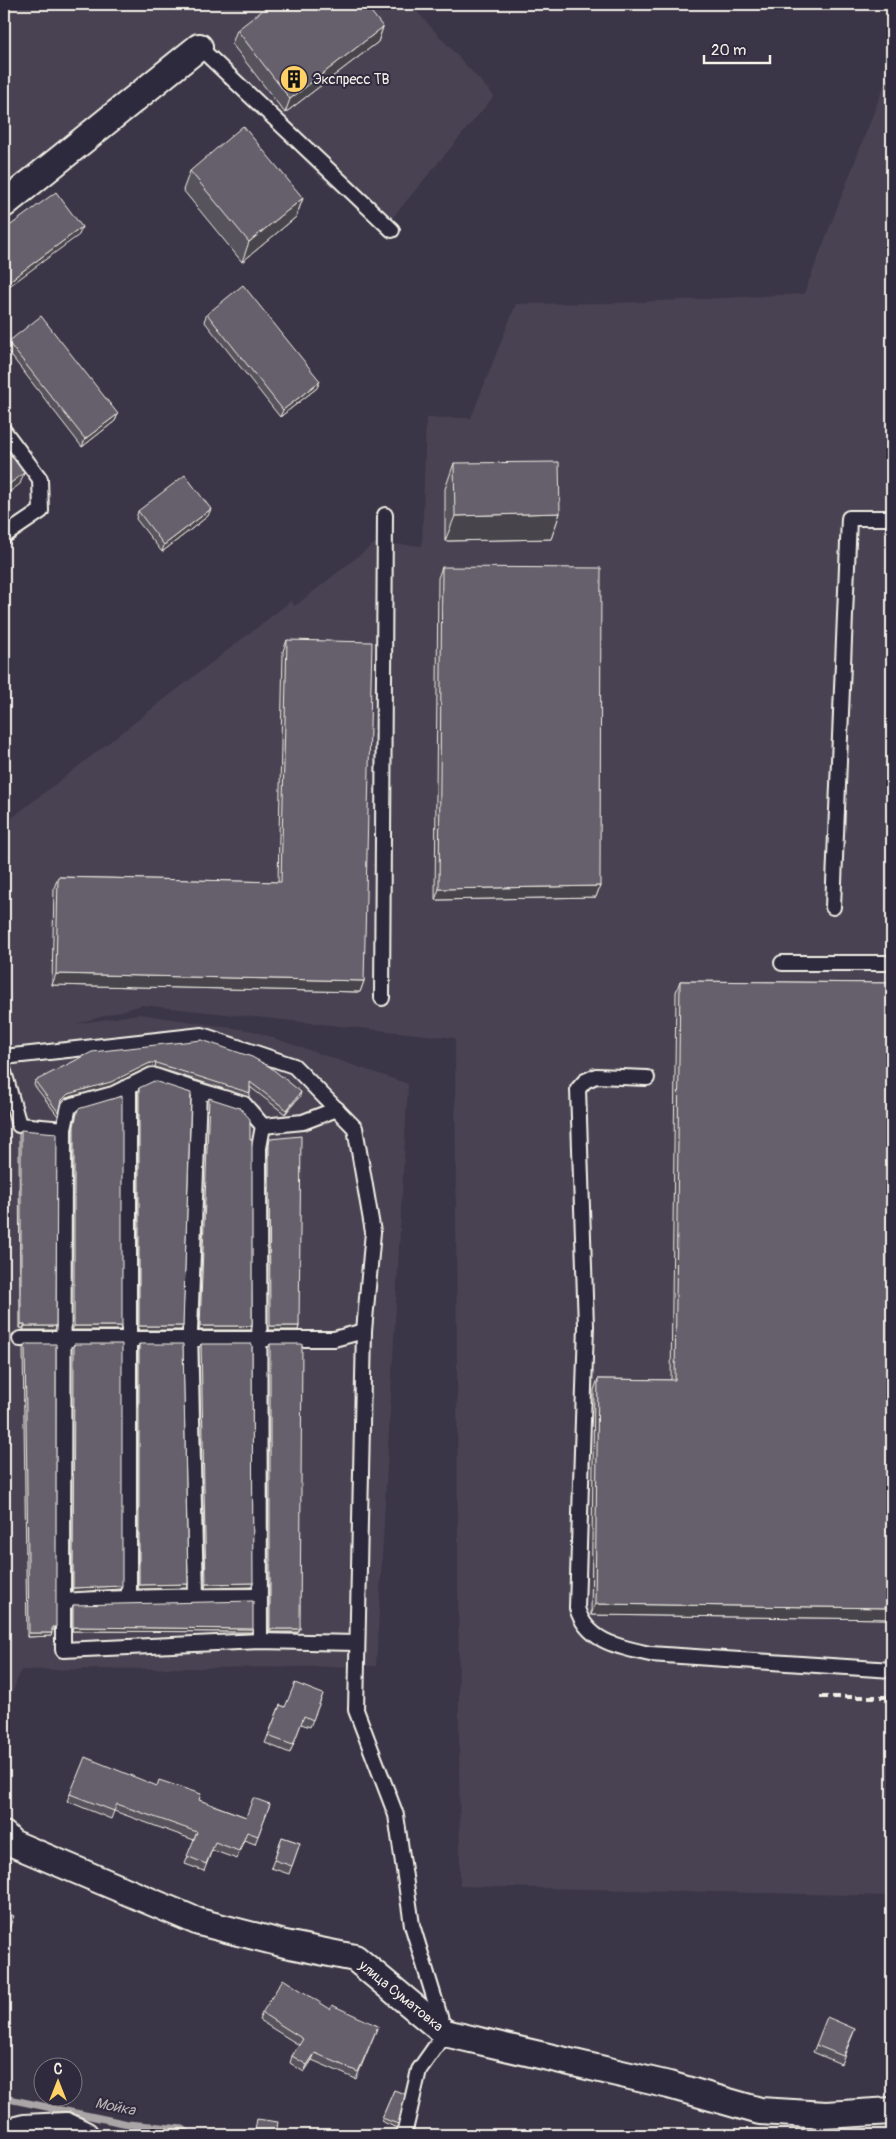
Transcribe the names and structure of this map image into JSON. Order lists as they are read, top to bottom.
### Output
{
  "streets": {
    "street": ["улица Суматовка"]
  },
  "water": ["Мойка"],
  "places": {
    "building": ["Экспресс ТВ"]
  },
  "scale_bar": "20 m",
  "north": "top"
}
